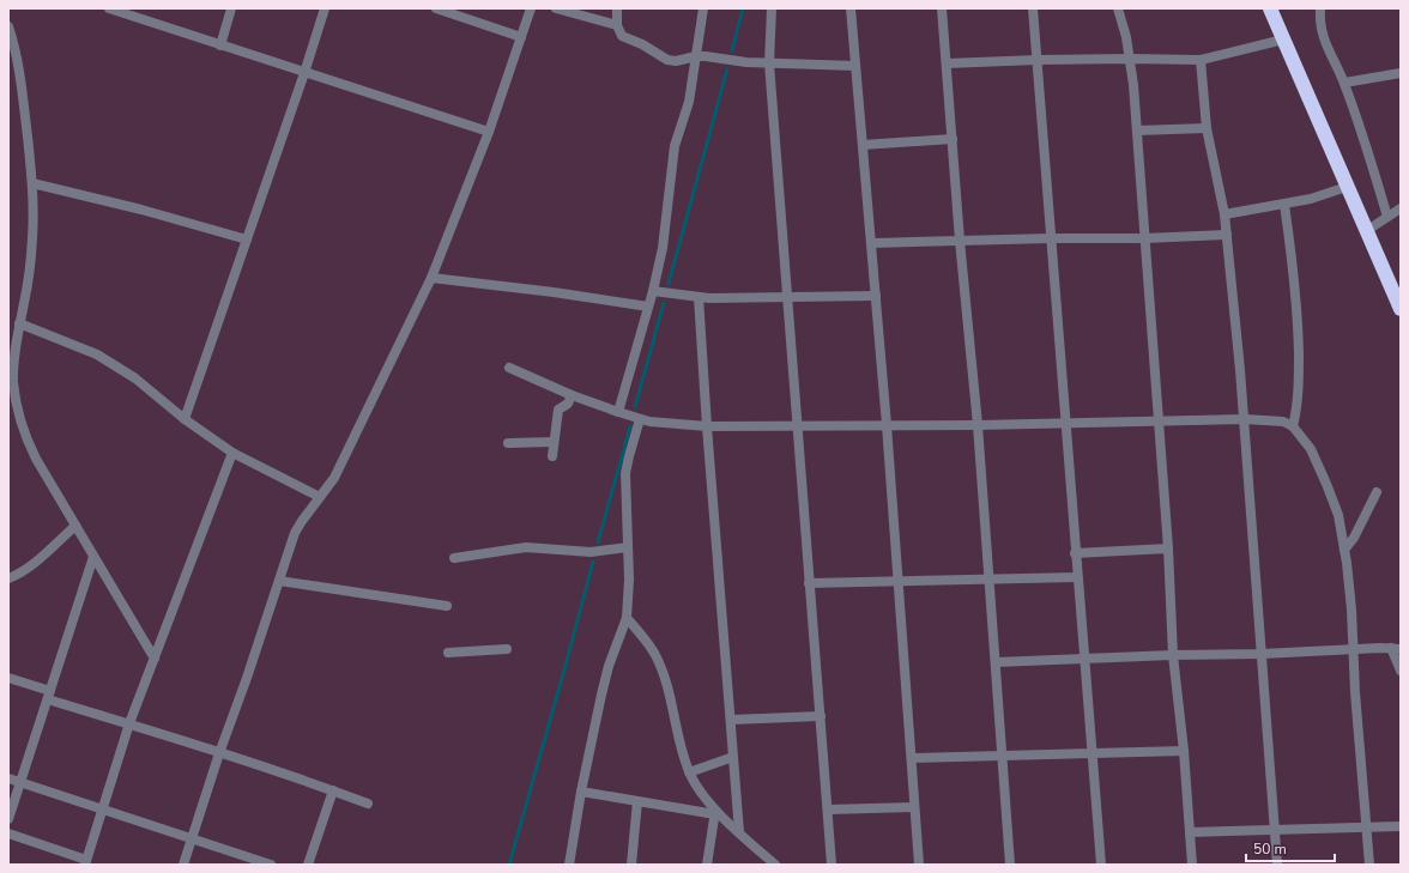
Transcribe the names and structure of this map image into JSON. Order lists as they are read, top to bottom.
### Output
{
  "scale_bar": "50 m"
}
